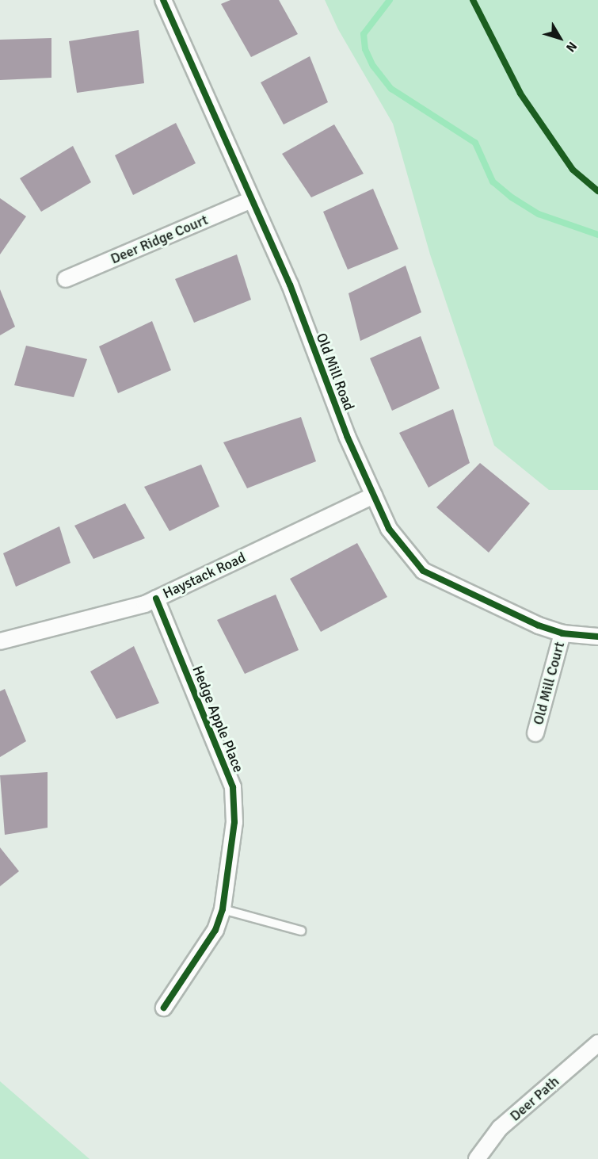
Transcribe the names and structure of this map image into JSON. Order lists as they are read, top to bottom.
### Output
{
  "streets": {
    "street": [
      "Deer Ridge Court",
      "Old Mill Road",
      "Haystack Road",
      "Old Mill Court",
      "Hedge Apple Place",
      "Deer Path"
    ]
  },
  "crossings": [
    ["Deer Ridge Court", "Old Mill Road"],
    ["Old Mill Road", "Haystack Road"],
    ["Old Mill Road", "Old Mill Court"],
    ["Haystack Road", "Hedge Apple Place"]
  ],
  "north": "bottom right"
}
